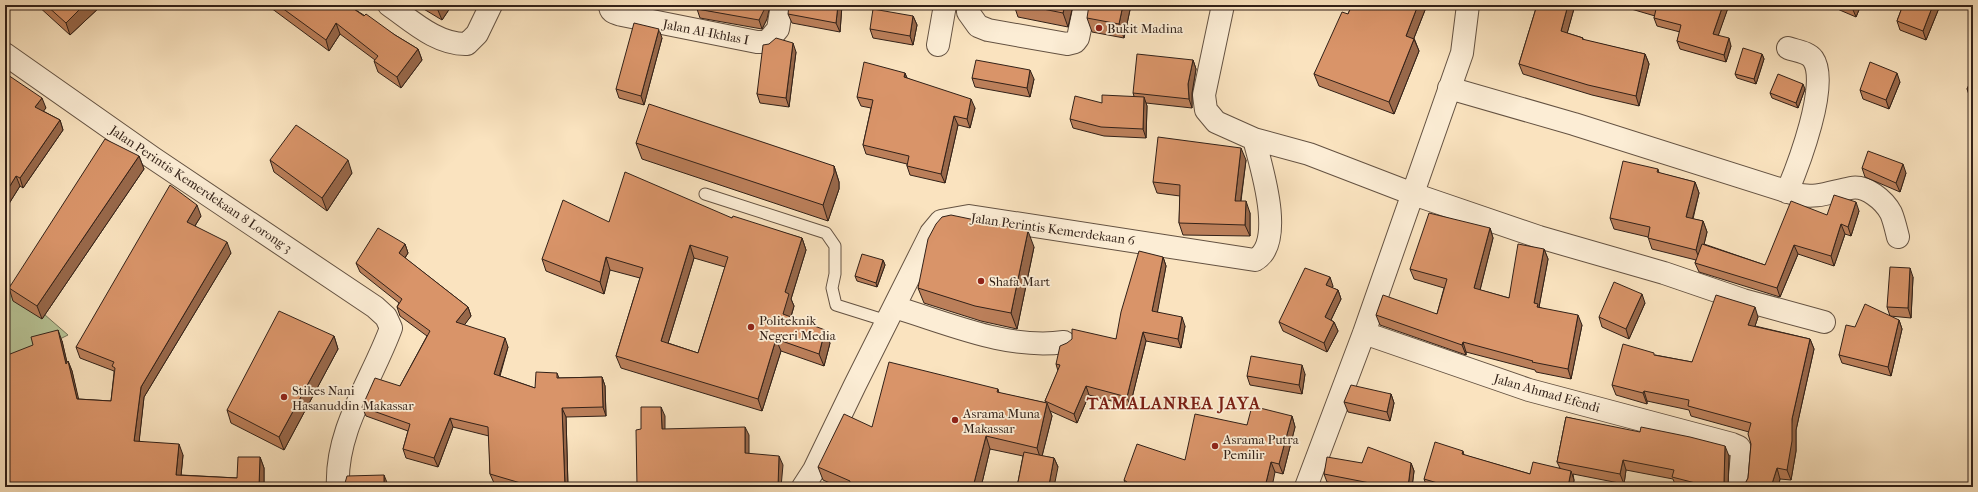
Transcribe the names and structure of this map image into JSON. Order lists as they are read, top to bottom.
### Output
{
  "streets": {
    "street": [
      "Jalan Al-Ikhlas I",
      "Jalan Perintis Kemerdekaan 8 Lorong 3",
      "Jalan Perintis Kemerdekaan 6",
      "Jalan Ahmad Efendi"
    ]
  },
  "districts": ["TAMALANREA JAYA"],
  "places": [
    "Bukit Madina",
    "Shafa Mart",
    "Politeknik Negeri Media",
    "Stikes Nani Hasanuddin Makassar",
    "Asrama Muna Makassar",
    "Asrama Putra Pemilir"
  ]
}
